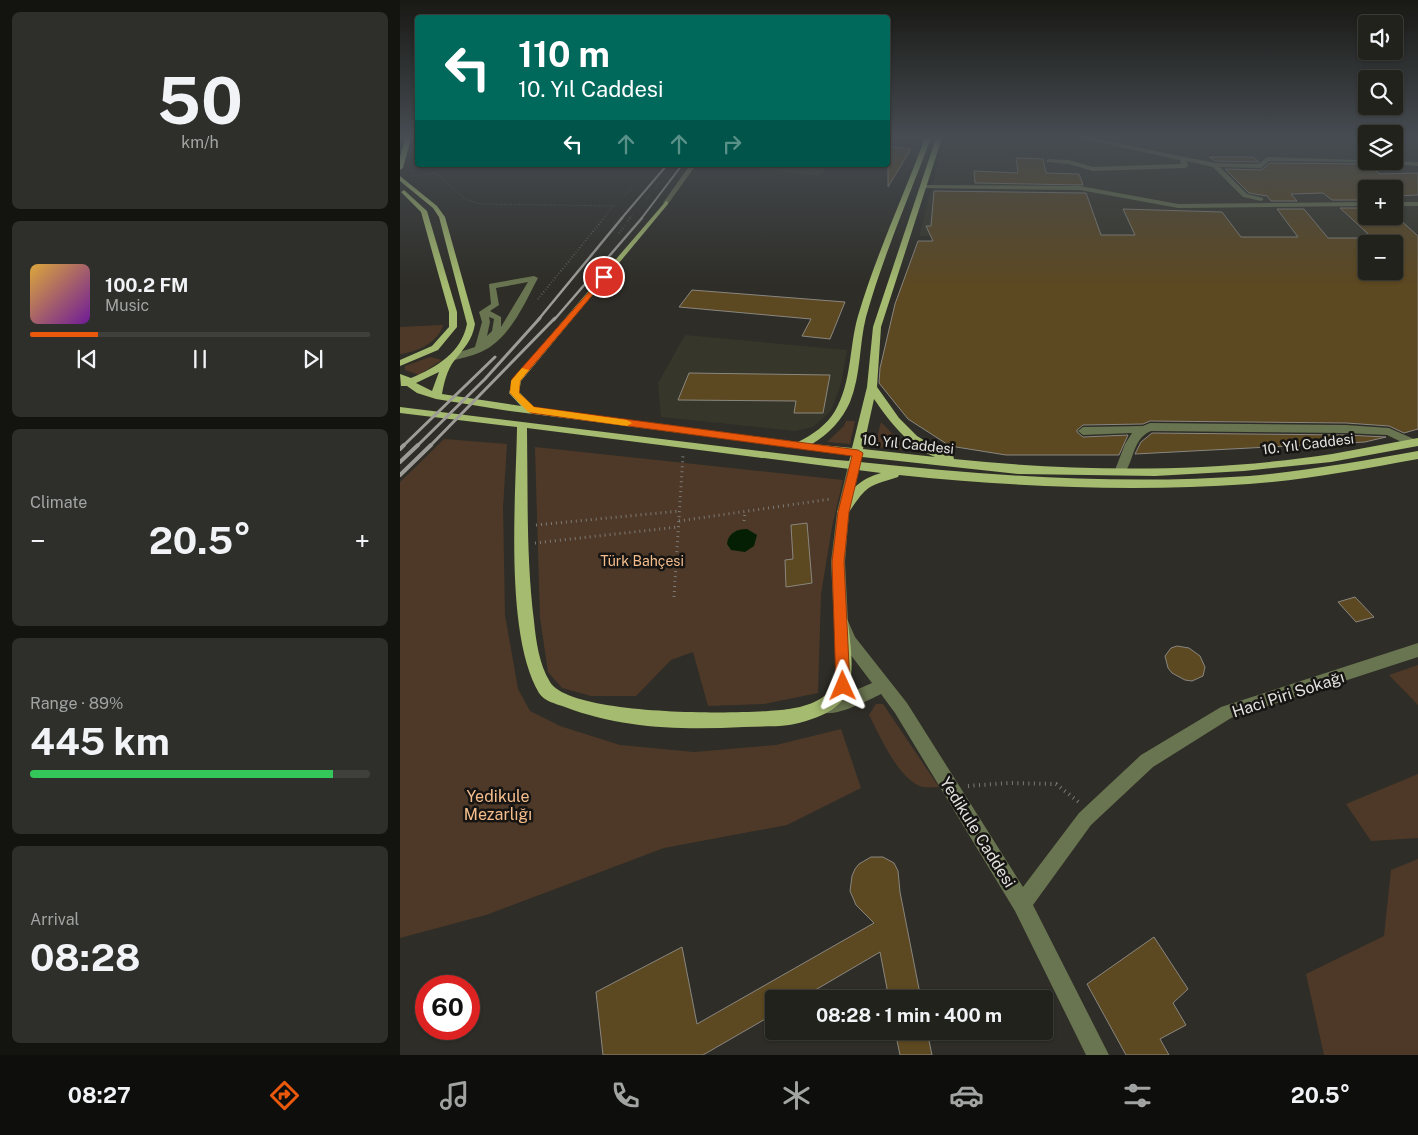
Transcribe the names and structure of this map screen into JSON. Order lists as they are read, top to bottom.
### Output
{
  "streets": {
    "main road": ["10. Yıl Caddesi"],
    "street": ["Haci Piri Sokağı", "Yedikule Caddesi"]
  },
  "crossings": [
    ["10. Yıl Caddesi", "Yedikule Caddesi"],
    ["Haci Piri Sokağı", "Yedikule Caddesi"]
  ],
  "parks": ["Türk Bahçesi", "Yedikule Mezarlığı"],
  "page": {
    "tile": [
      ["50", "km/h"],
      "Climate",
      ["Range · 89%", "445 km"],
      ["Arrival", "08:28"]
    ],
    "map_buttons": ["+", "−"],
    "turn": ["110 m", "10. Yıl Caddesi"],
    "song": ["100.2 FM", "Music"],
    "heat": ["−", "20.5°", "+"],
    "limit": "60",
    "trip": "08:28 · 1 min · 400 m",
    "tabs": ["08:27", "20.5°"]
  }
}
